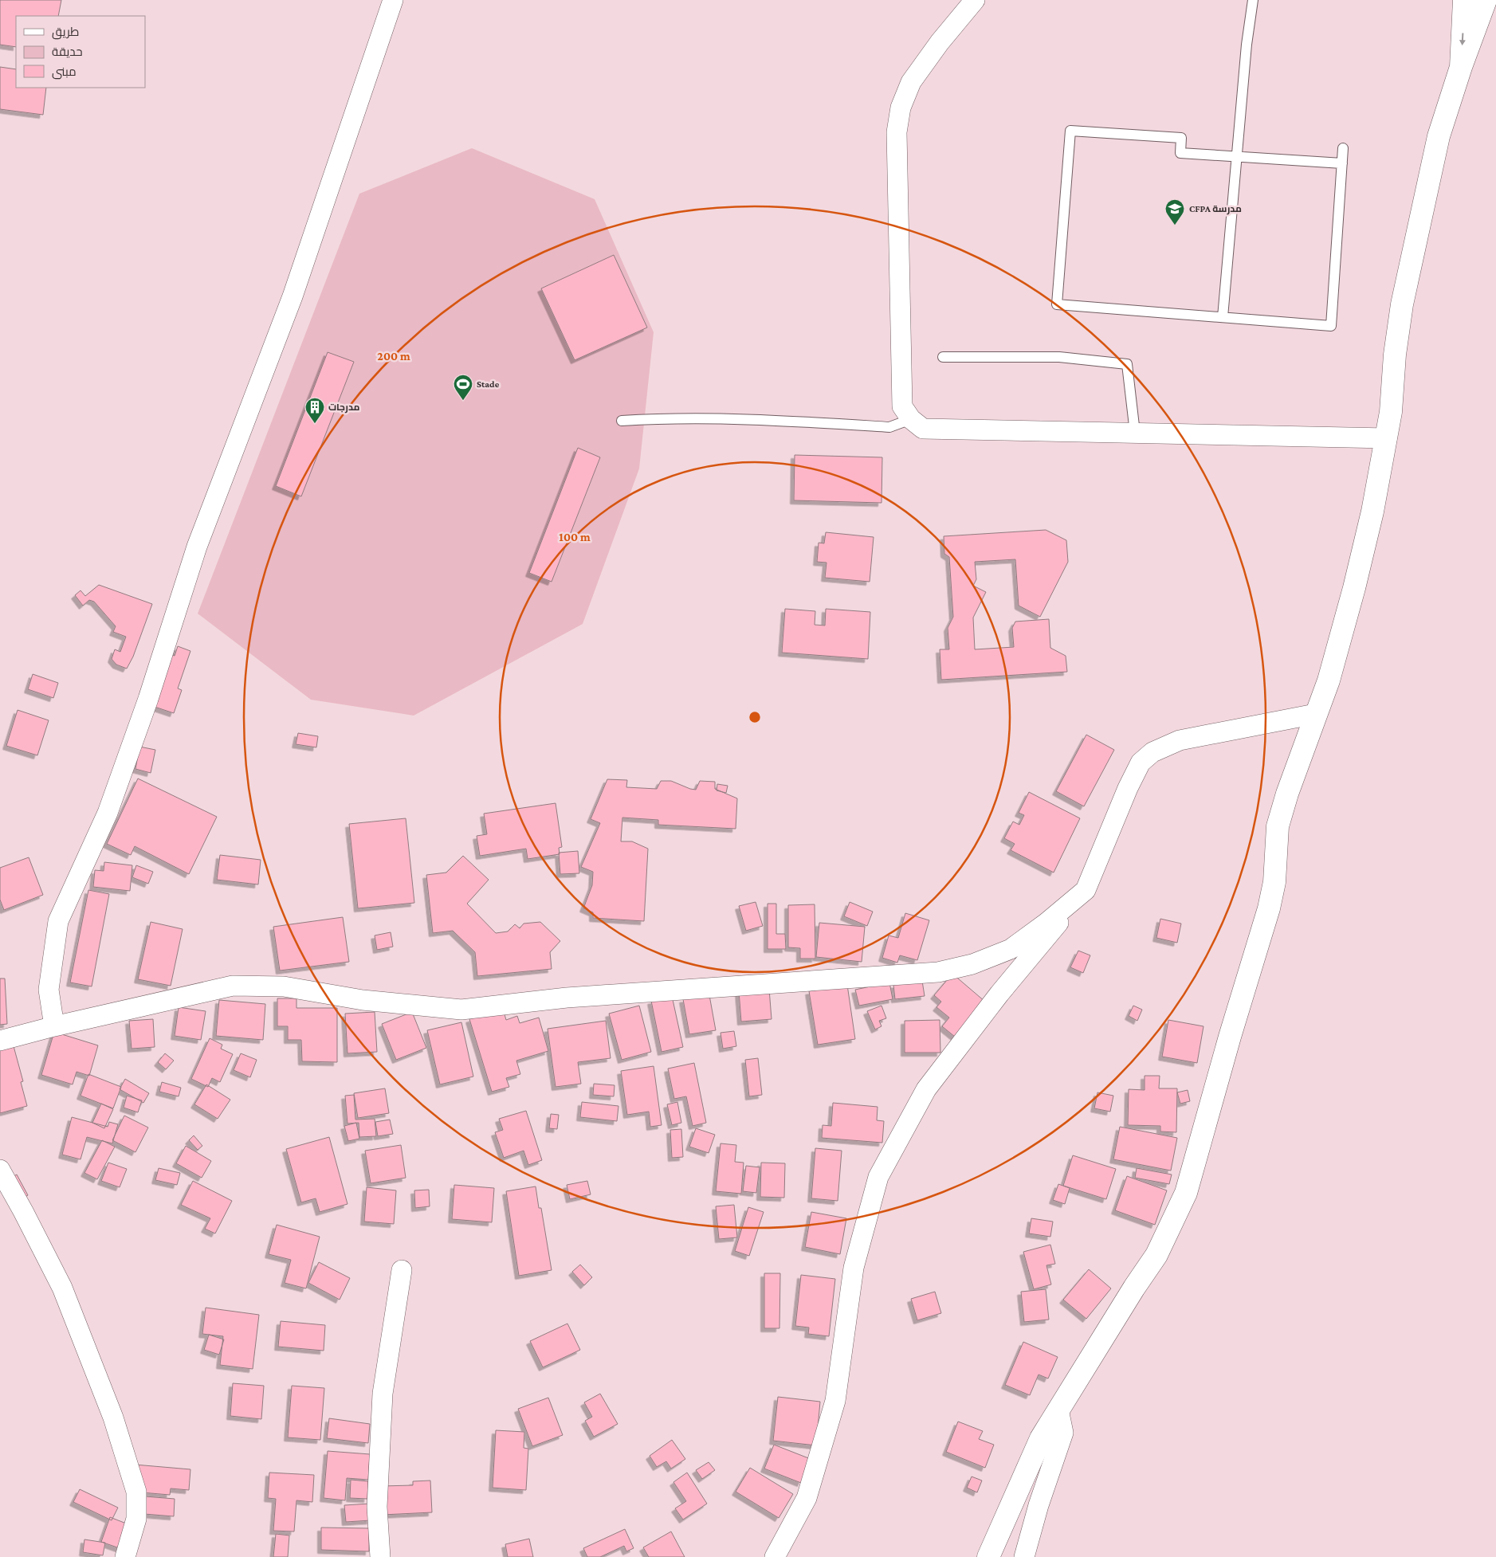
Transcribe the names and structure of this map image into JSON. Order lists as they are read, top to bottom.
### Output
{
  "places": {
    "school or university": ["CFPA مدرسة"],
    "sports": ["Stade"],
    "building": ["مدرجات"]
  },
  "legend": ["طريق", "حديقة", "مبنى"],
  "rings": ["200 m", "100 m"]
}
